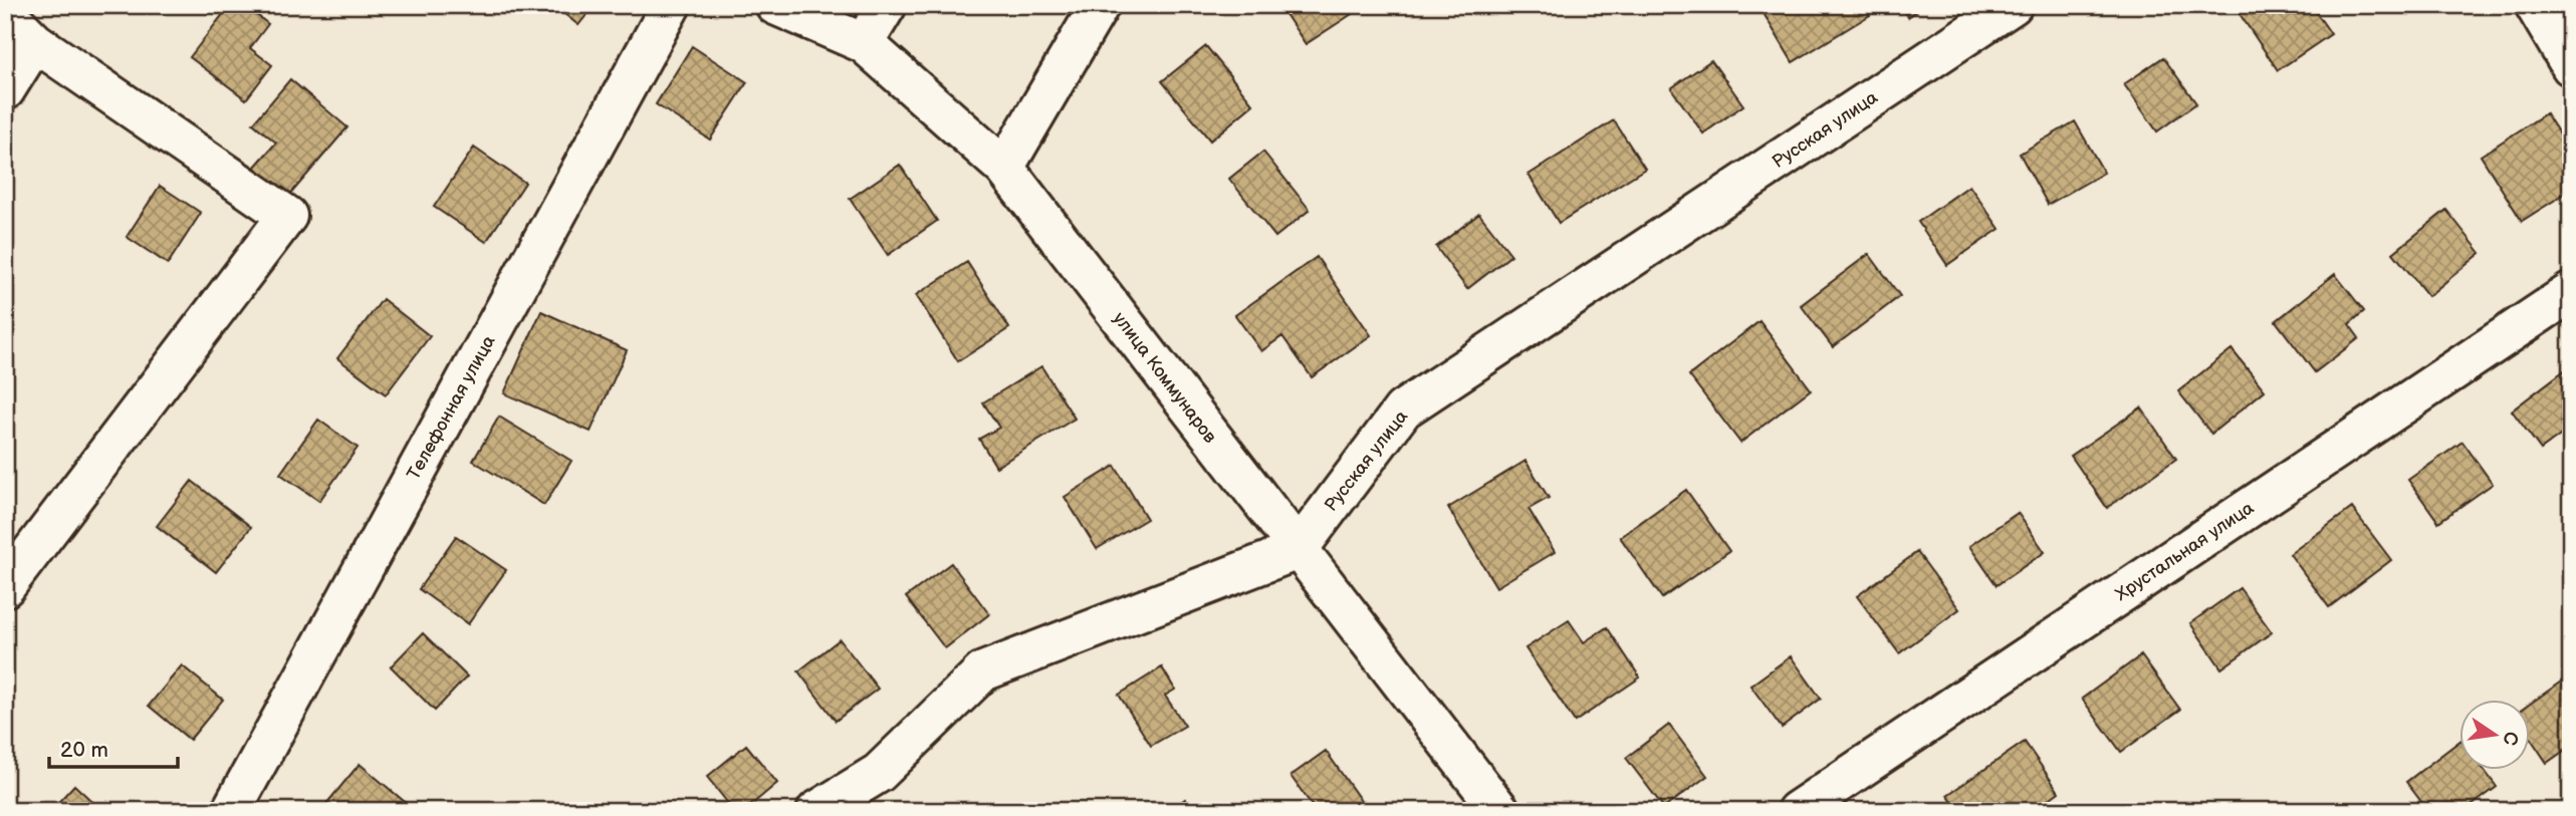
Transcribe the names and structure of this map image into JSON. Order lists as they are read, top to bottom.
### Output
{
  "streets": {
    "street": [
      "Русская улица",
      "улица Коммунаров",
      "Телефонная улица",
      "Хрустальная улица"
    ]
  },
  "crossings": [
    ["Русская улица", "улица Коммунаров"]
  ],
  "scale_bar": "20 m",
  "north": "right"
}
